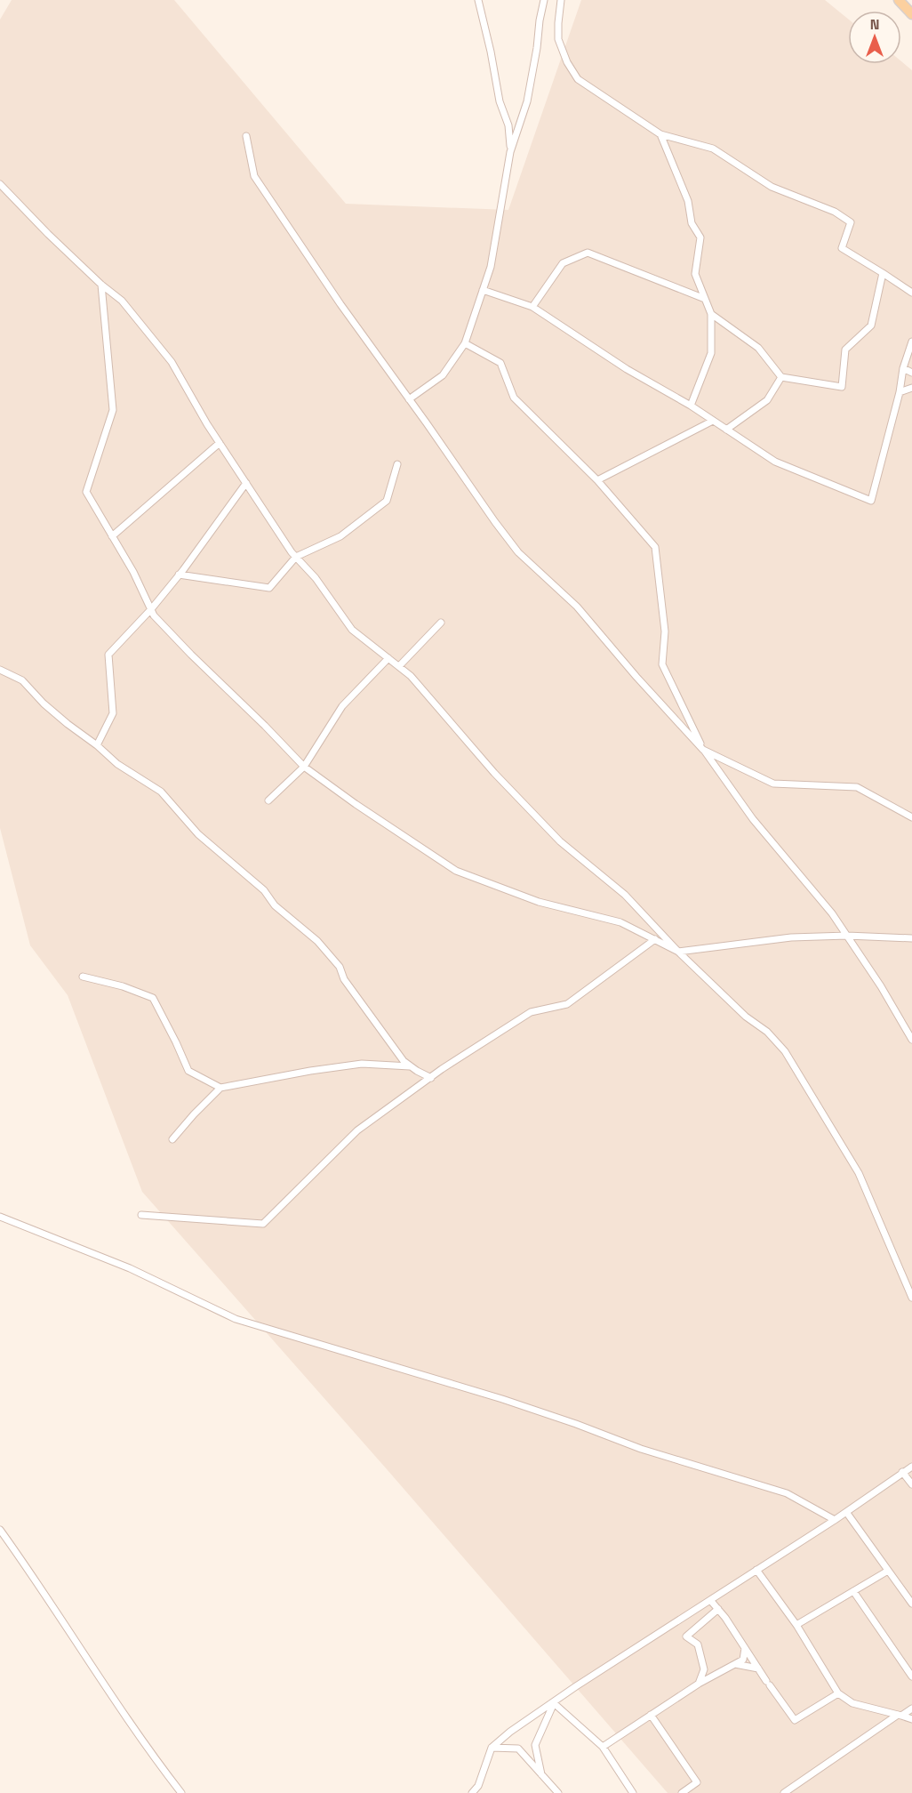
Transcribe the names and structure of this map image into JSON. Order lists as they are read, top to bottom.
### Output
{
  "north": "top"
}
